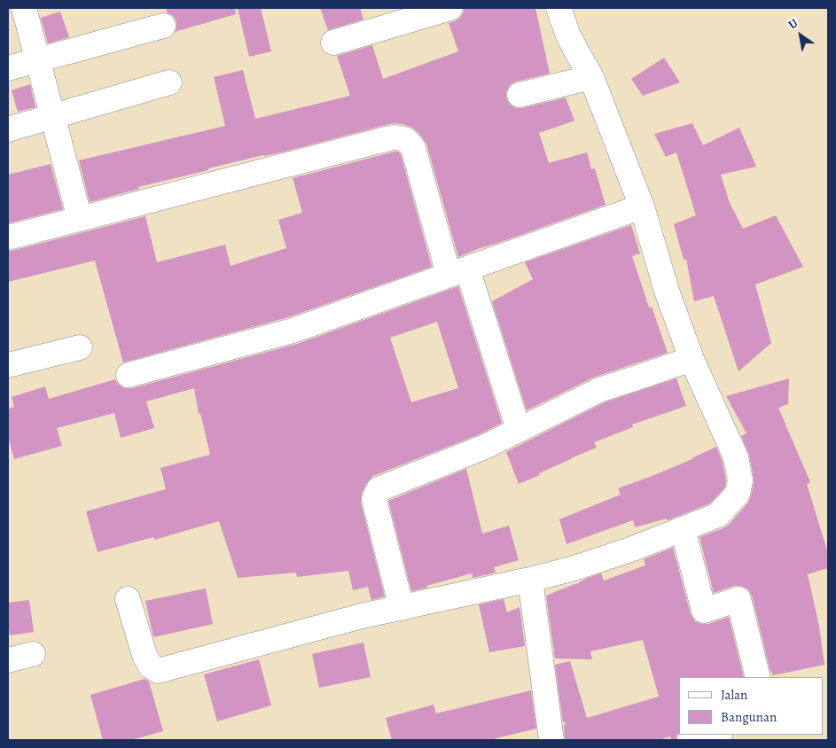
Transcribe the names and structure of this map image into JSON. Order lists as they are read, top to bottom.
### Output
{
  "legend": ["Jalan", "Bangunan"],
  "north": "top left"
}
